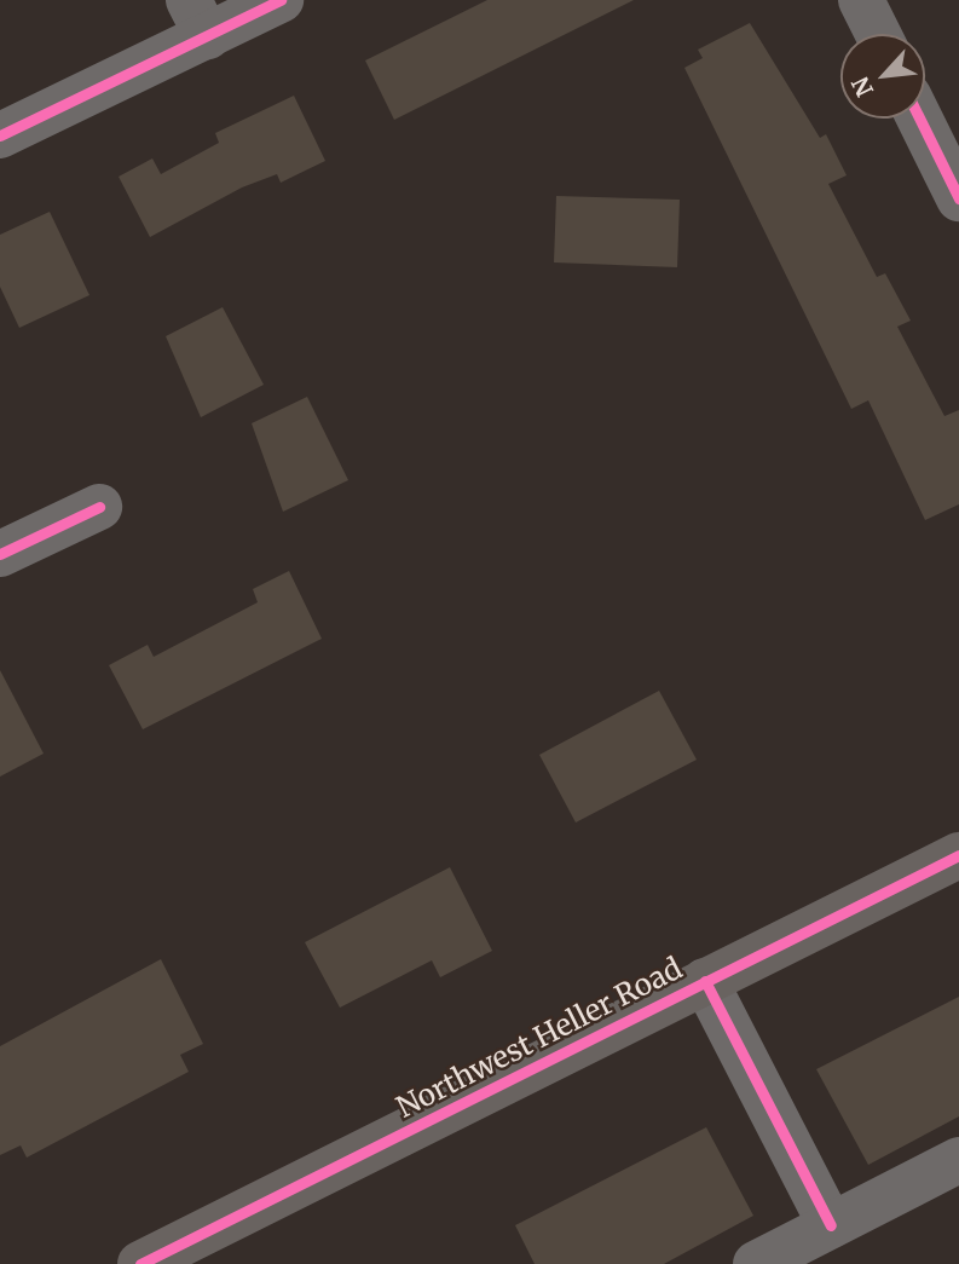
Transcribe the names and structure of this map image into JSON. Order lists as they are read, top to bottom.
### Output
{
  "streets": {
    "street": ["Northwest Heller Road"]
  },
  "north": "bottom left"
}
